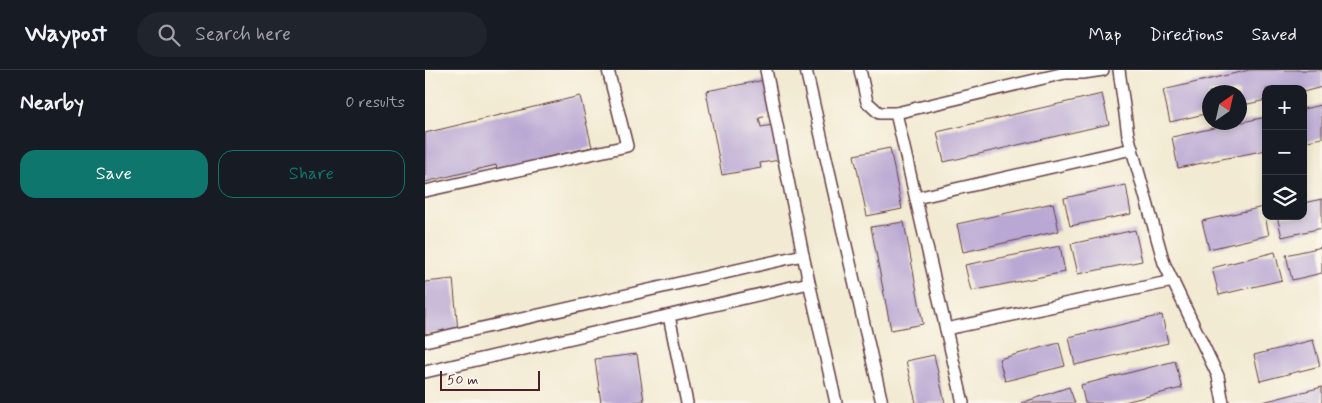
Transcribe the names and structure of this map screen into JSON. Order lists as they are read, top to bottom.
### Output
{
  "scale_bar": "50 m",
  "north": "top right",
  "page": {
    "header": "Waypost",
    "search": "Search here",
    "nav": ["Map", "Directions", "Saved"],
    "heading": ["Nearby", "0 results"],
    "map_buttons": ["+", "−"],
    "buttons": ["Save", "Share"],
    "scale": "50 m"
  }
}
